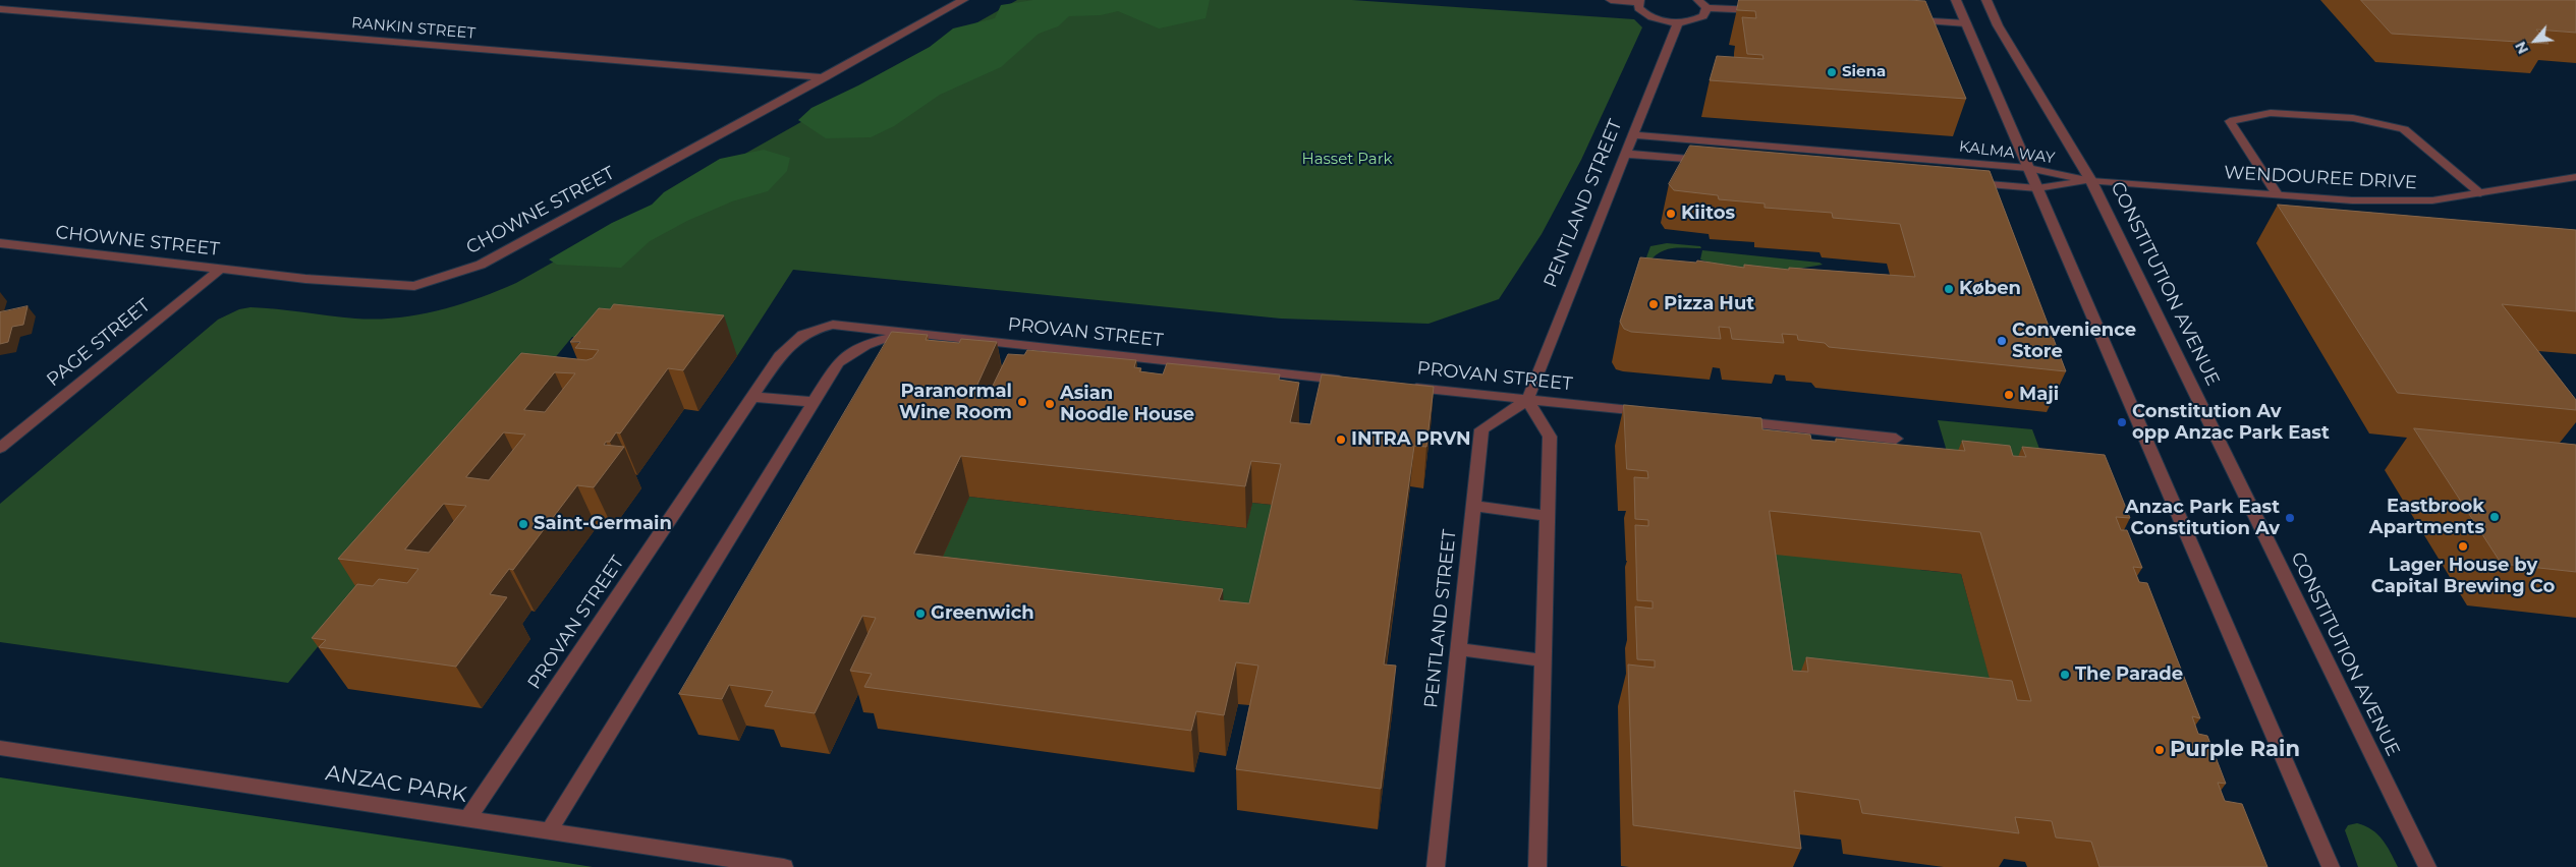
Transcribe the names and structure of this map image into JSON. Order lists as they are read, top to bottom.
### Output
{
  "streets": {
    "street": [
      "RANKIN STREET",
      "KALMA WAY",
      "WENDOUREE DRIVE",
      "PENTLAND STREET",
      "CHOWNE STREET",
      "CONSTITUTION AVENUE",
      "PROVAN STREET",
      "PAGE STREET",
      "ANZAC PARK"
    ]
  },
  "crossings": [
    ["RANKIN STREET", "CHOWNE STREET"],
    ["KALMA WAY", "WENDOUREE DRIVE"],
    ["KALMA WAY", "PENTLAND STREET"],
    ["KALMA WAY", "CONSTITUTION AVENUE"],
    ["WENDOUREE DRIVE", "CONSTITUTION AVENUE"],
    ["PENTLAND STREET", "PROVAN STREET"],
    ["CHOWNE STREET", "PAGE STREET"],
    ["PROVAN STREET", "ANZAC PARK"]
  ],
  "parks": ["Hasset Park"],
  "places": [
    "Siena",
    "Kiitos",
    "Køben",
    "Pizza Hut",
    "Convenience Store",
    "Maji",
    "Paranormal Wine Room",
    "Asian Noodle House",
    "Constitution Av opp Anzac Park East",
    "INTRA PRVN",
    "Eastbrook Apartments",
    "Anzac Park East Constitution Av",
    "Saint-Germain",
    "Lager House by Capital Brewing Co",
    "Greenwich",
    "The Parade",
    "Purple Rain"
  ],
  "north": "bottom left"
}
